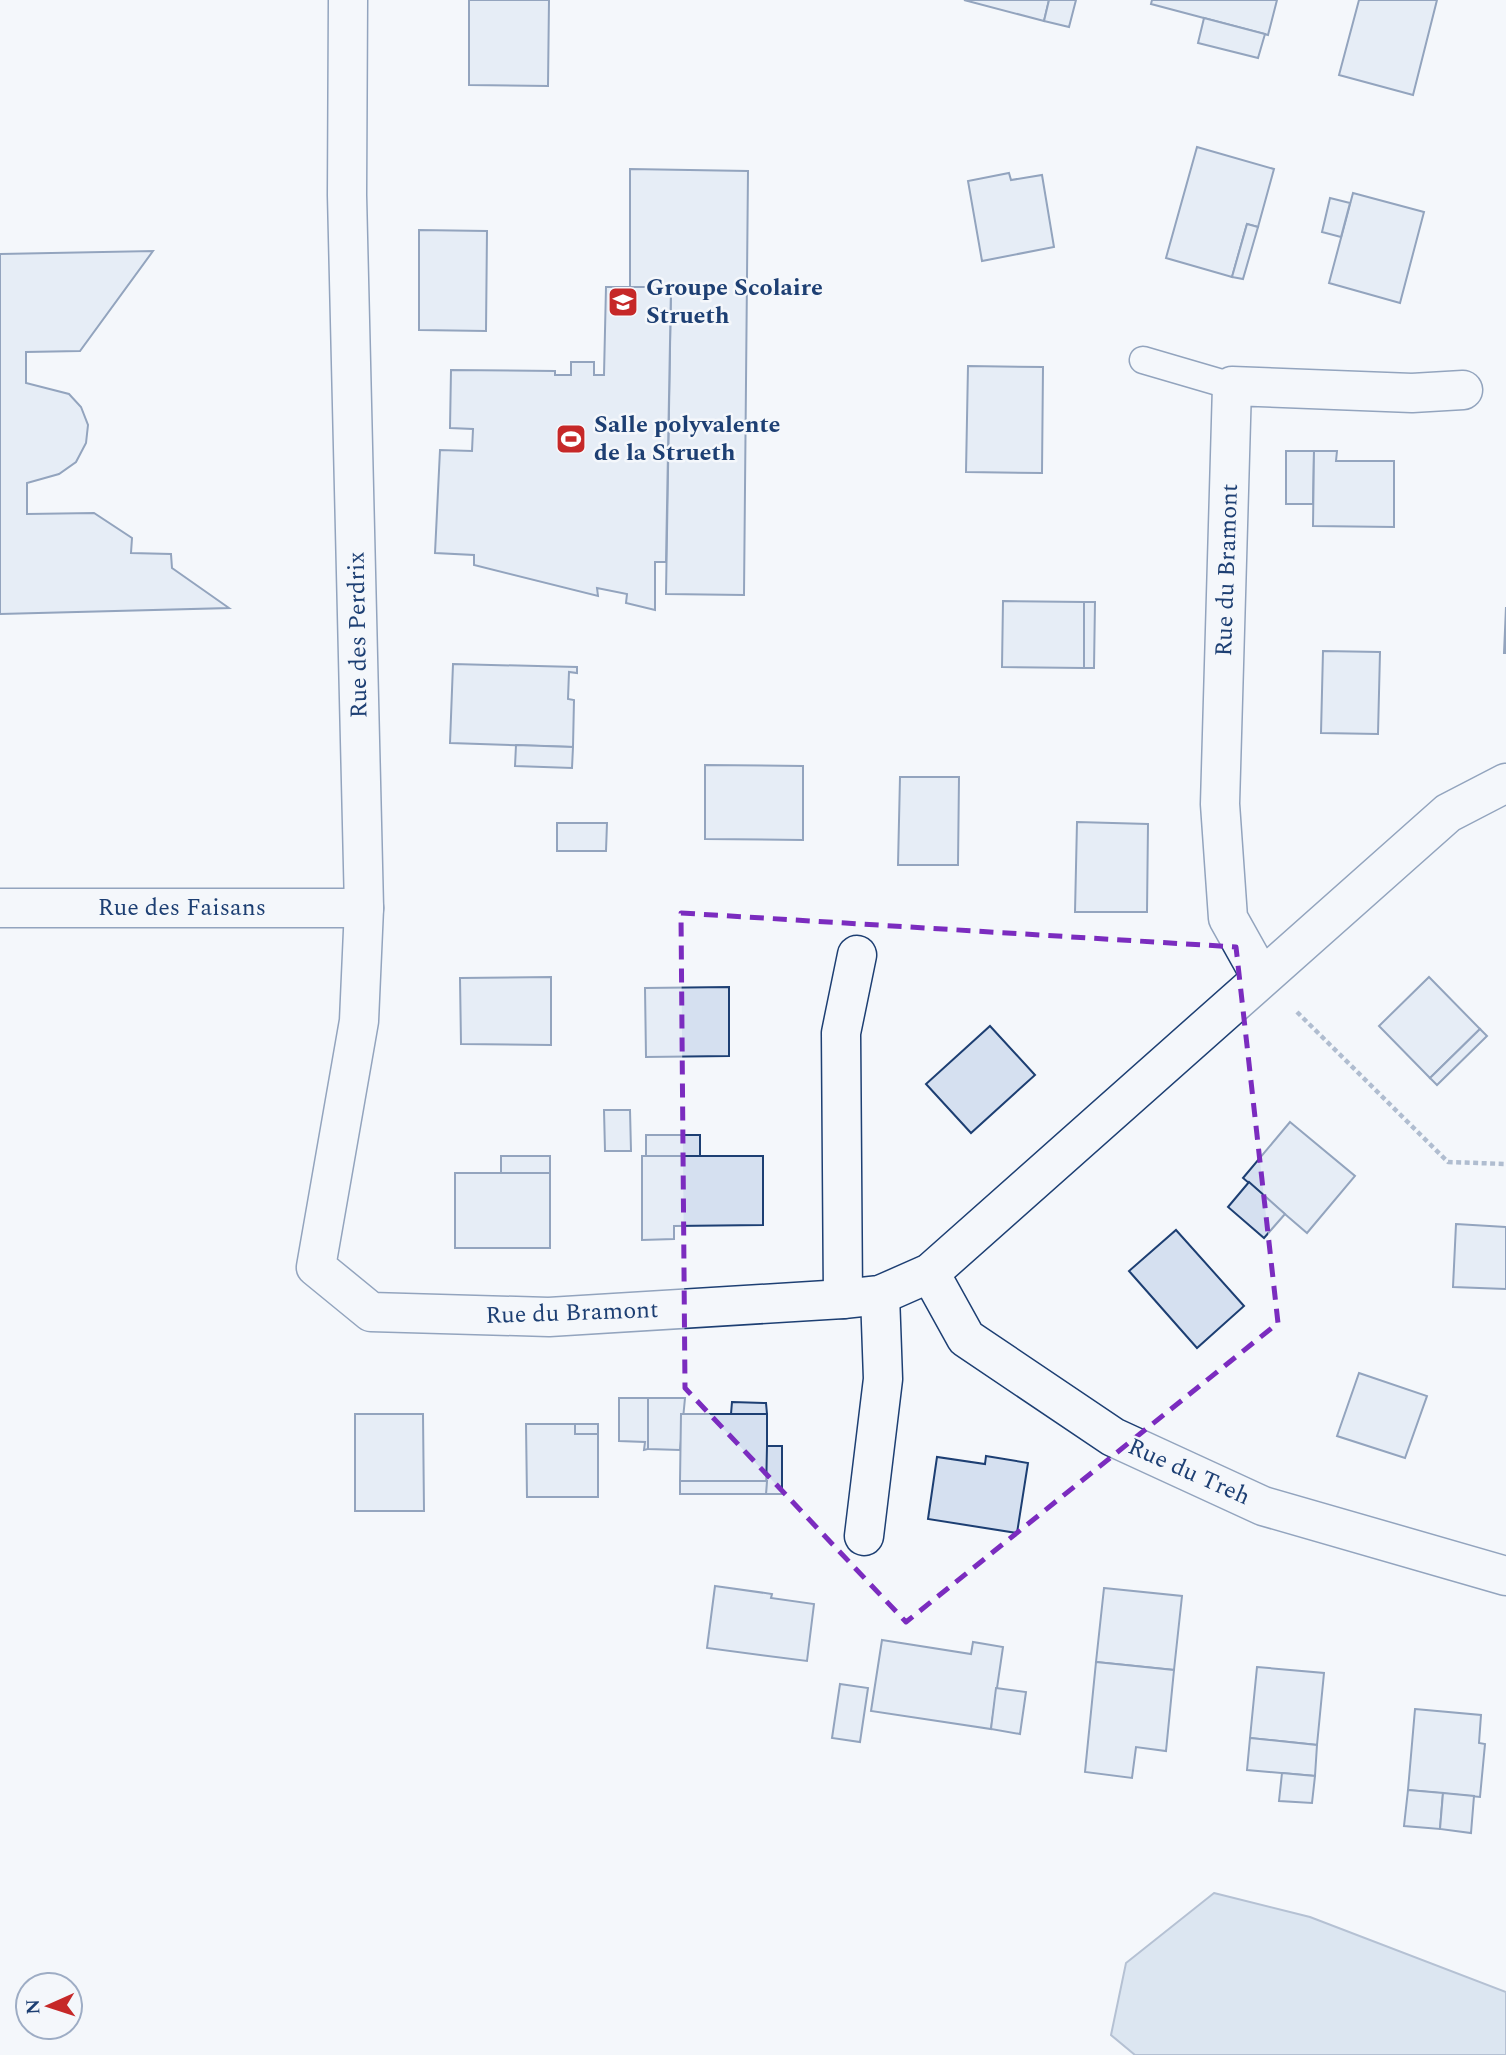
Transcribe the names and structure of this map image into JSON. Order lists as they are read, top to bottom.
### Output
{
  "streets": {
    "street": [
      "Rue du Bramont",
      "Rue des Perdrix",
      "Rue des Faisans",
      "Rue du Treh"
    ]
  },
  "crossings": [
    ["Rue du Bramont", "Rue des Perdrix"],
    ["Rue du Bramont", "Rue du Treh"],
    ["Rue des Perdrix", "Rue des Faisans"]
  ],
  "places": {
    "school or university": ["Groupe Scolaire Strueth"],
    "sports": ["Salle polyvalente de la Strueth"]
  },
  "north": "left"
}
